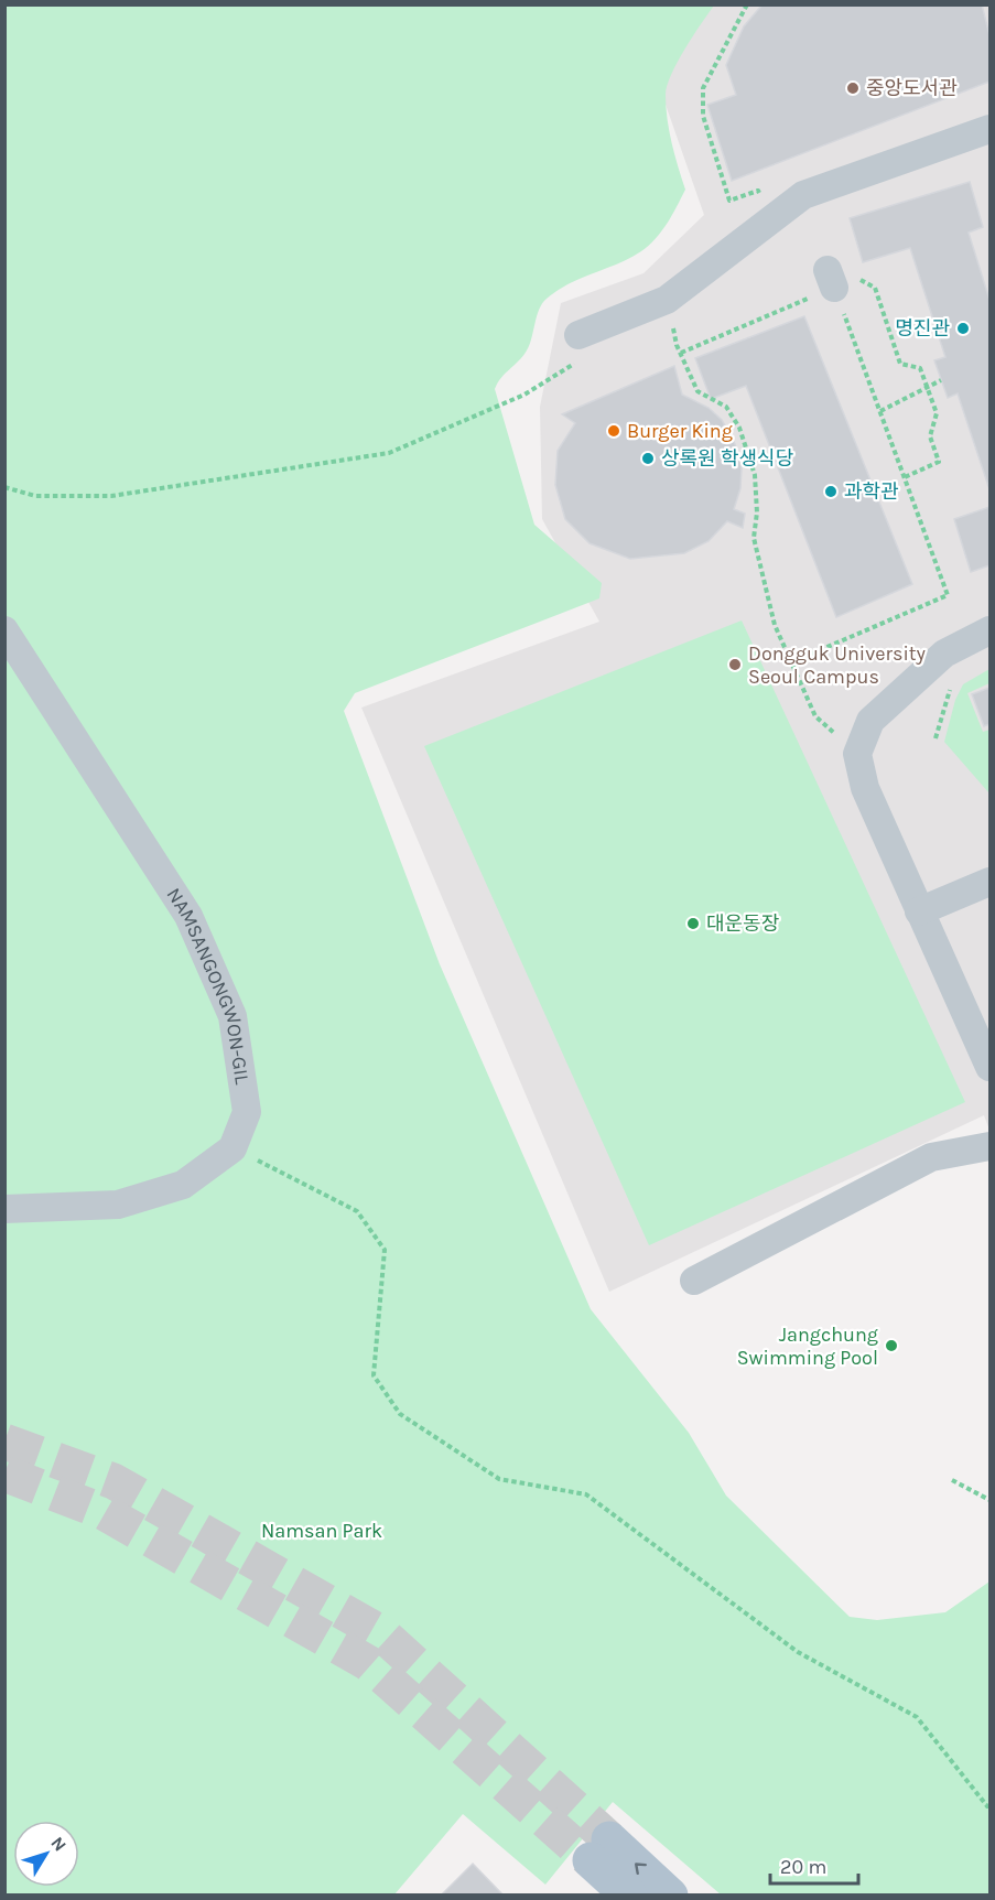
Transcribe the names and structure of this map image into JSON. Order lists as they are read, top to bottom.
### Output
{
  "streets": {
    "street": ["NAMSANGONGWON-GIL"]
  },
  "parks": ["Namsan Park"],
  "places": [
    "중앙도서관",
    "명진관",
    "Burger King",
    "상록원 학생식당",
    "과학관",
    "Dongguk University Seoul Campus",
    "대운동장",
    "Jangchung Swimming Pool"
  ],
  "scale_bar": "20 m",
  "north": "top right"
}
